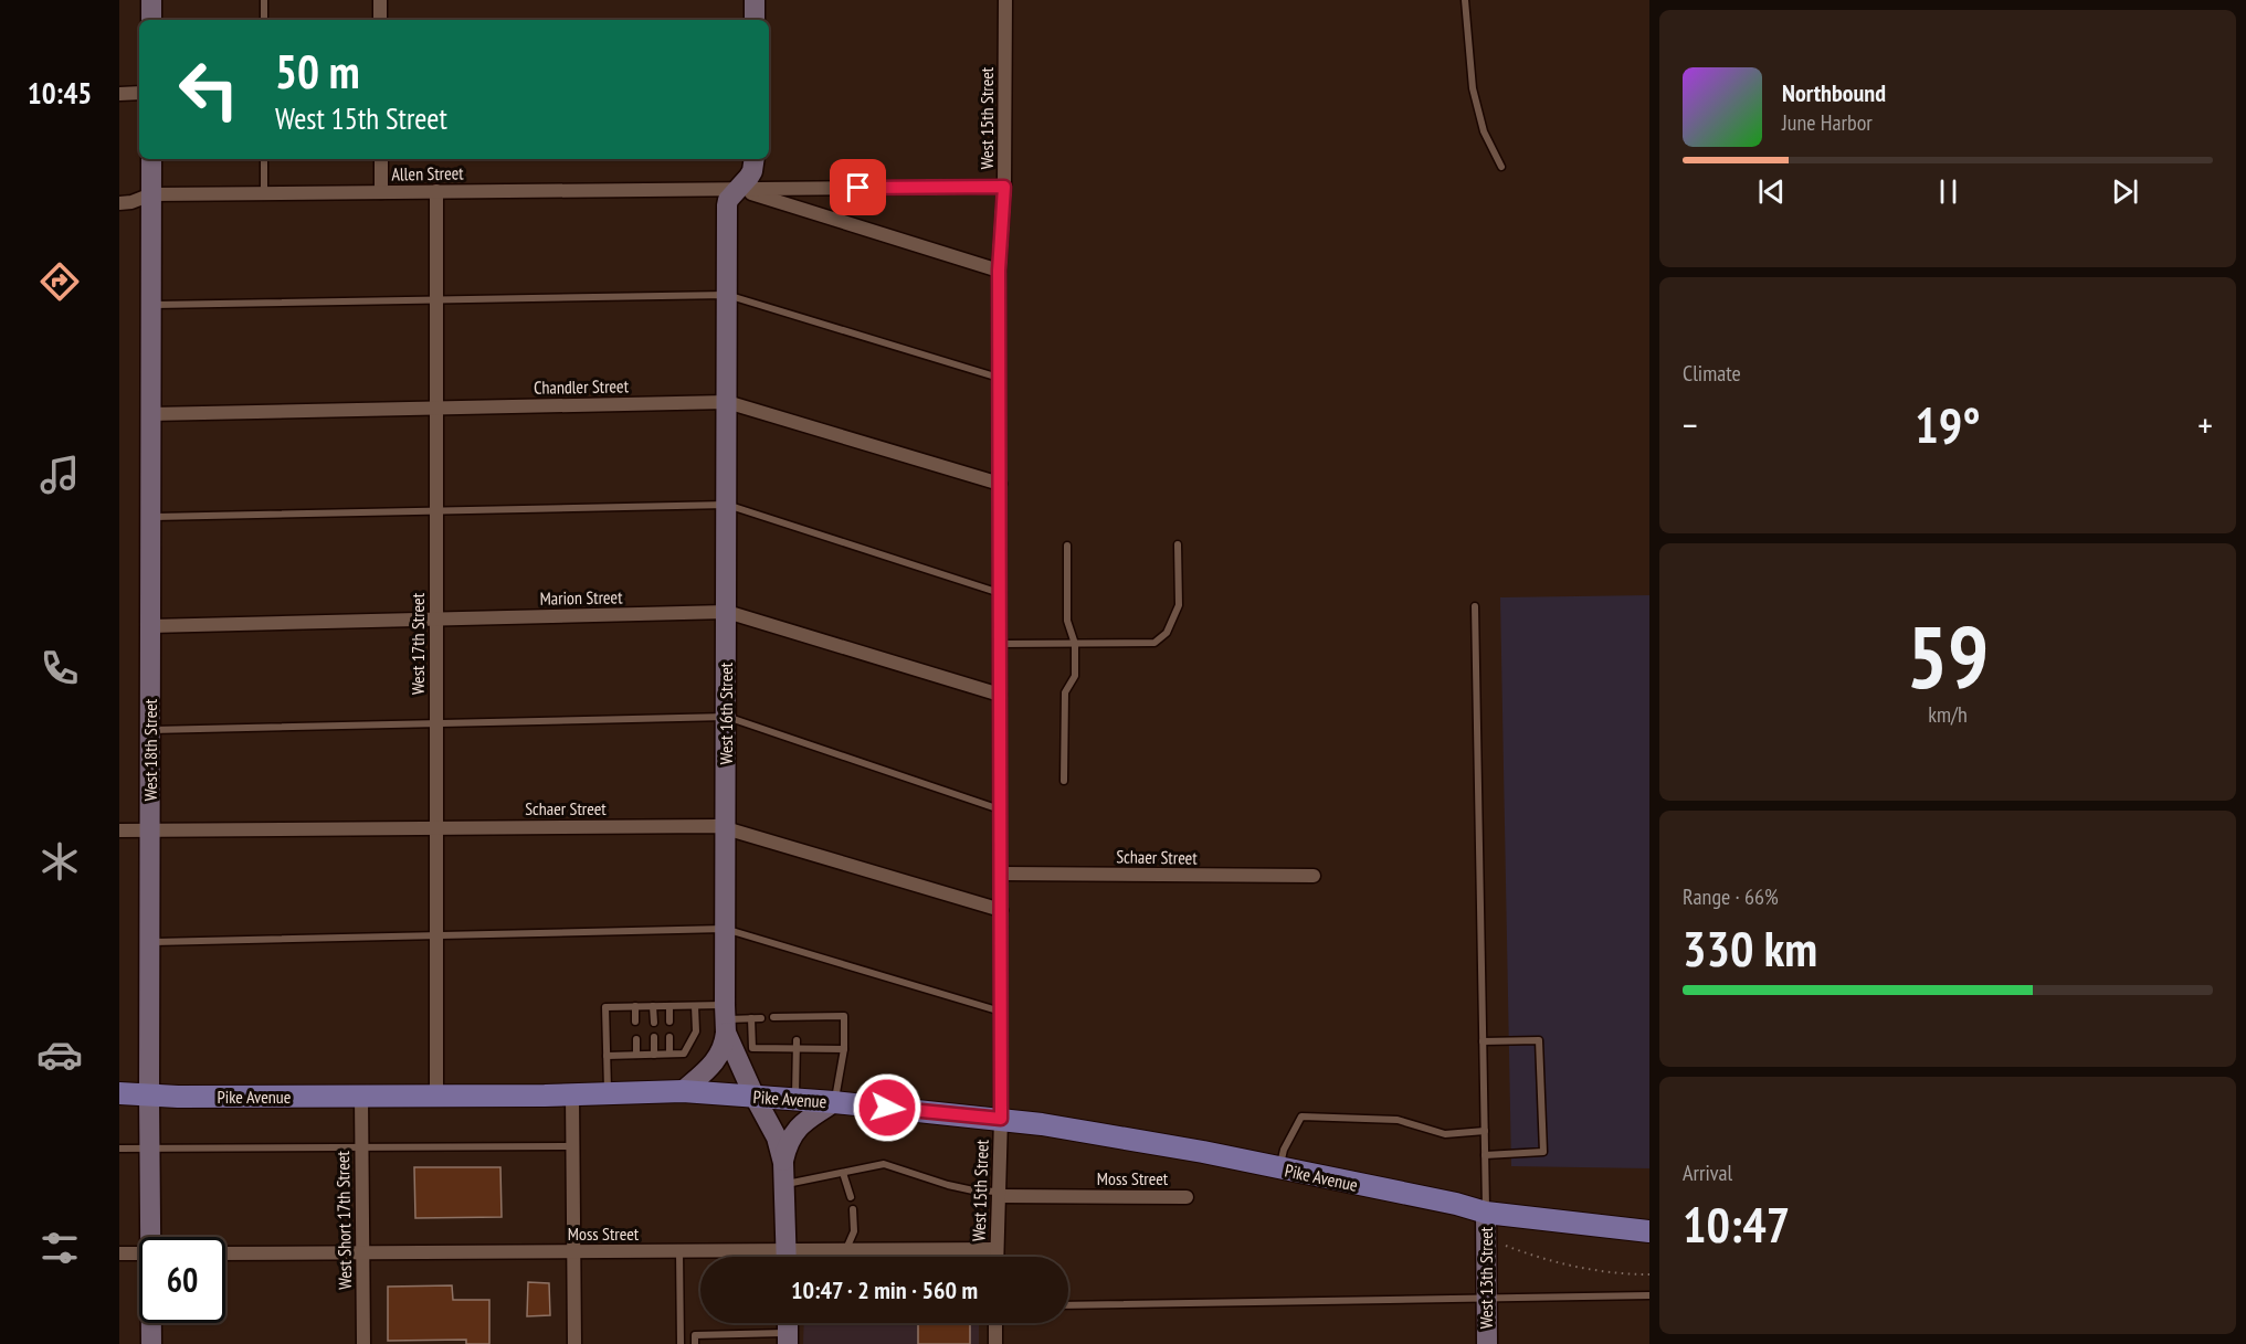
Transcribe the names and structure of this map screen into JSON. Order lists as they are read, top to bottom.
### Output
{
  "streets": {
    "main road": ["Pike Avenue"],
    "street": [
      "West 15th Street",
      "Allen Street",
      "Chandler Street",
      "Marion Street",
      "West 17th Street",
      "West 16th Street",
      "West 18th Street",
      "Schaer Street",
      "Moss Street",
      "West Short 17th Street",
      "West 13th Street"
    ]
  },
  "crossings": [
    ["West 15th Street", "Allen Street"],
    ["West 15th Street", "Chandler Street"],
    ["West 15th Street", "Marion Street"],
    ["West 15th Street", "Schaer Street"],
    ["West 15th Street", "Pike Avenue"],
    ["West 15th Street", "Moss Street"],
    ["Allen Street", "West 17th Street"],
    ["Allen Street", "West 16th Street"],
    ["Allen Street", "West 18th Street"],
    ["Chandler Street", "West 17th Street"],
    ["Chandler Street", "West 16th Street"],
    ["Chandler Street", "West 18th Street"],
    ["Marion Street", "West 17th Street"],
    ["Marion Street", "West 16th Street"],
    ["Marion Street", "West 18th Street"],
    ["West 17th Street", "Schaer Street"],
    ["West 17th Street", "Pike Avenue"],
    ["West 16th Street", "Schaer Street"],
    ["West 16th Street", "Pike Avenue"],
    ["West 18th Street", "Schaer Street"],
    ["West 18th Street", "Pike Avenue"],
    ["Pike Avenue", "West Short 17th Street"],
    ["Pike Avenue", "West 13th Street"],
    ["Moss Street", "West Short 17th Street"]
  ],
  "page": {
    "tabs": "10:45",
    "turn": ["50 m", "West 15th Street"],
    "song": ["Northbound", "June Harbor"],
    "tile": [
      "Climate",
      ["59", "km/h"],
      ["Range · 66%", "330 km"],
      ["Arrival", "10:47"]
    ],
    "heat": ["−", "19°", "+"],
    "limit": "60",
    "trip": "10:47 · 2 min · 560 m"
  }
}
